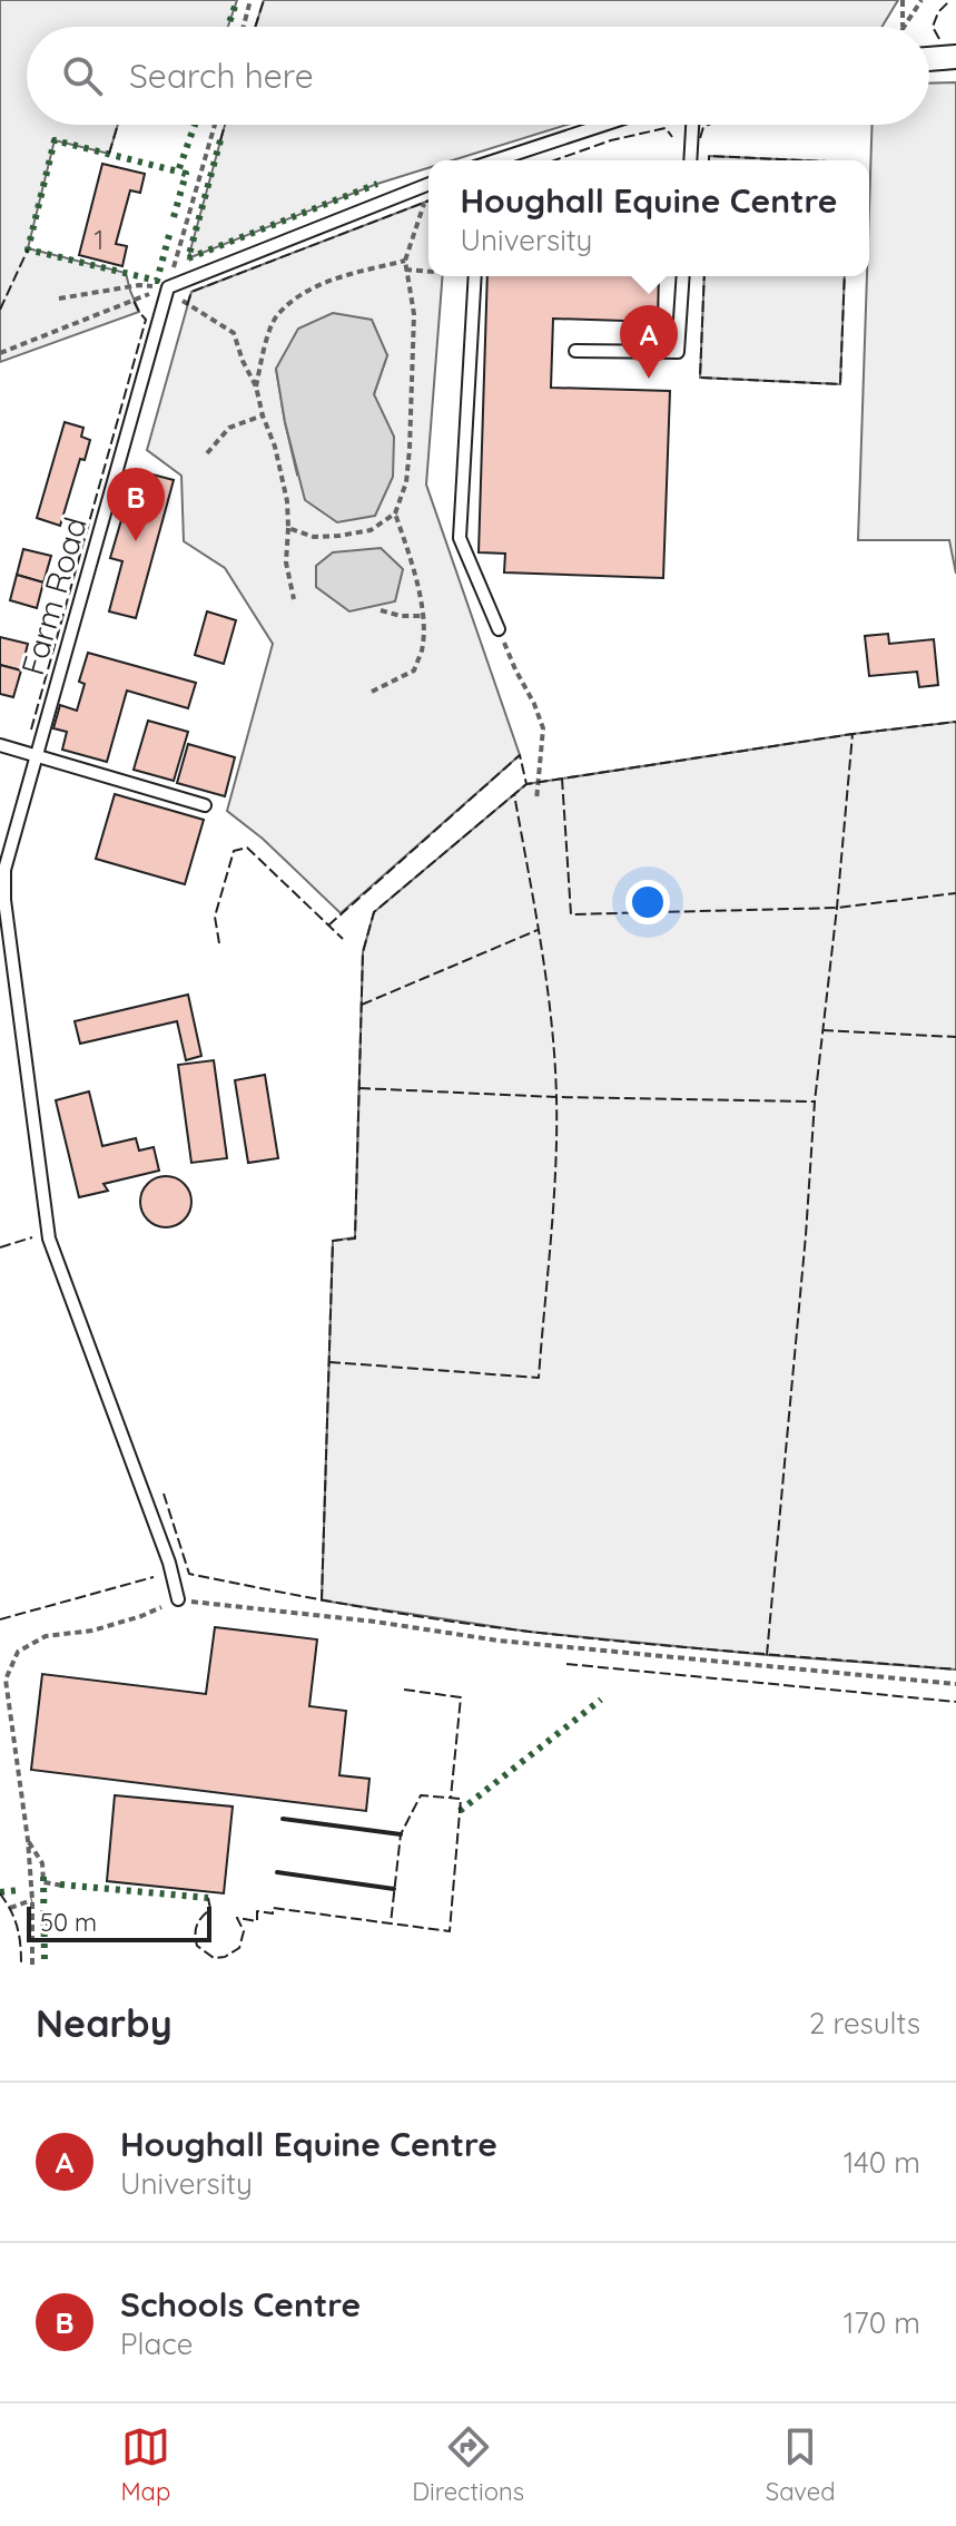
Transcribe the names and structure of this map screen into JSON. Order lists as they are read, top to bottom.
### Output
{
  "streets": {
    "lane": ["Farm Road"]
  },
  "house_numbers": ["1"],
  "scale_bar": "50 m",
  "page": {
    "search": "Search here",
    "popup": ["Houghall Equine Centre", "University"],
    "pins": ["A", "B"],
    "scale": "50 m",
    "heading": ["Nearby", "2 results"],
    "list": [
      {
        "mark": "A",
        "name": "Houghall Equine Centre",
        "note": "University",
        "value": "140 m"
      },
      {
        "mark": "B",
        "name": "Schools Centre",
        "note": "Place",
        "value": "170 m"
      }
    ],
    "nav": ["Map", "Directions", "Saved"]
  }
}
